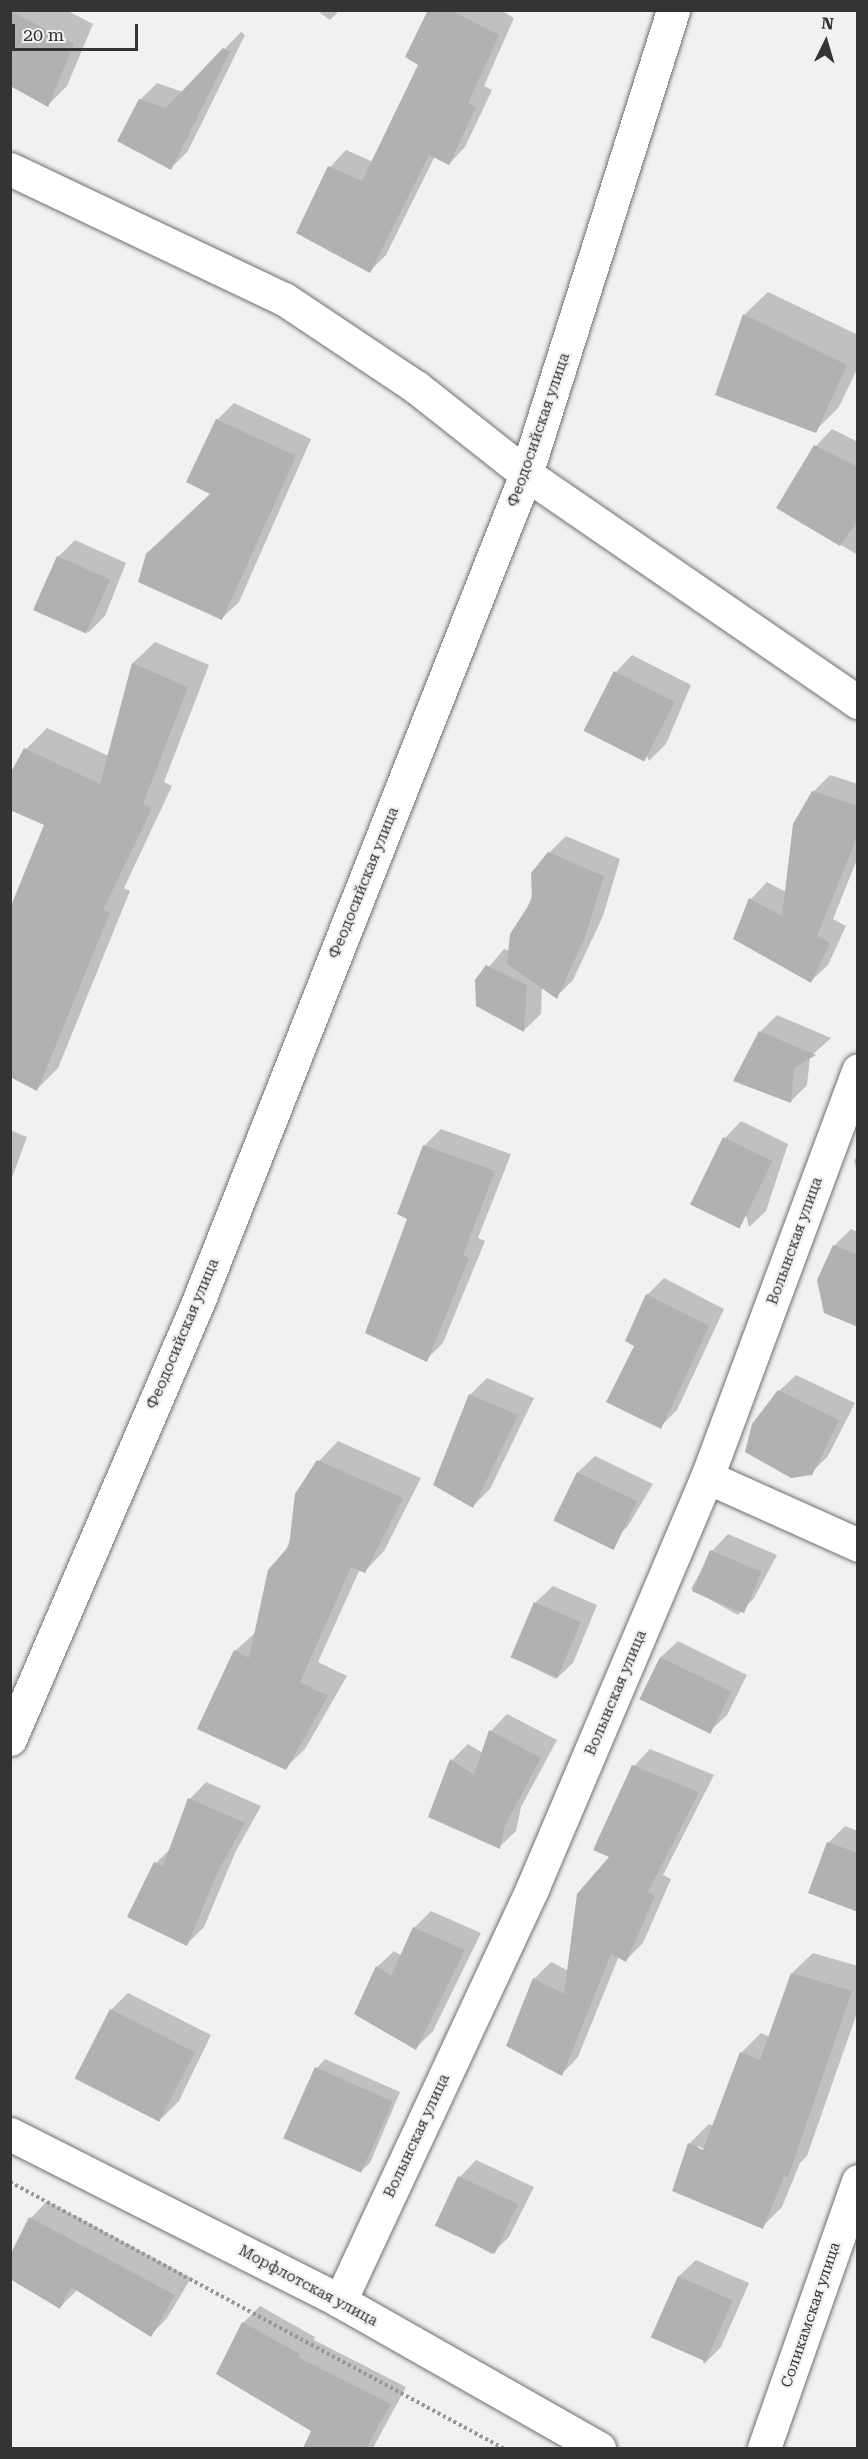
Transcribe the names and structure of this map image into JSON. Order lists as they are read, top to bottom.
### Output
{
  "streets": {
    "street": [
      "Феодосийская улица",
      "Волынская улица",
      "Морфлотская улица",
      "Соликамская улица"
    ]
  },
  "crossings": [
    ["Волынская улица", "Морфлотская улица"]
  ],
  "scale_bar": "20 m",
  "north": "top"
}
